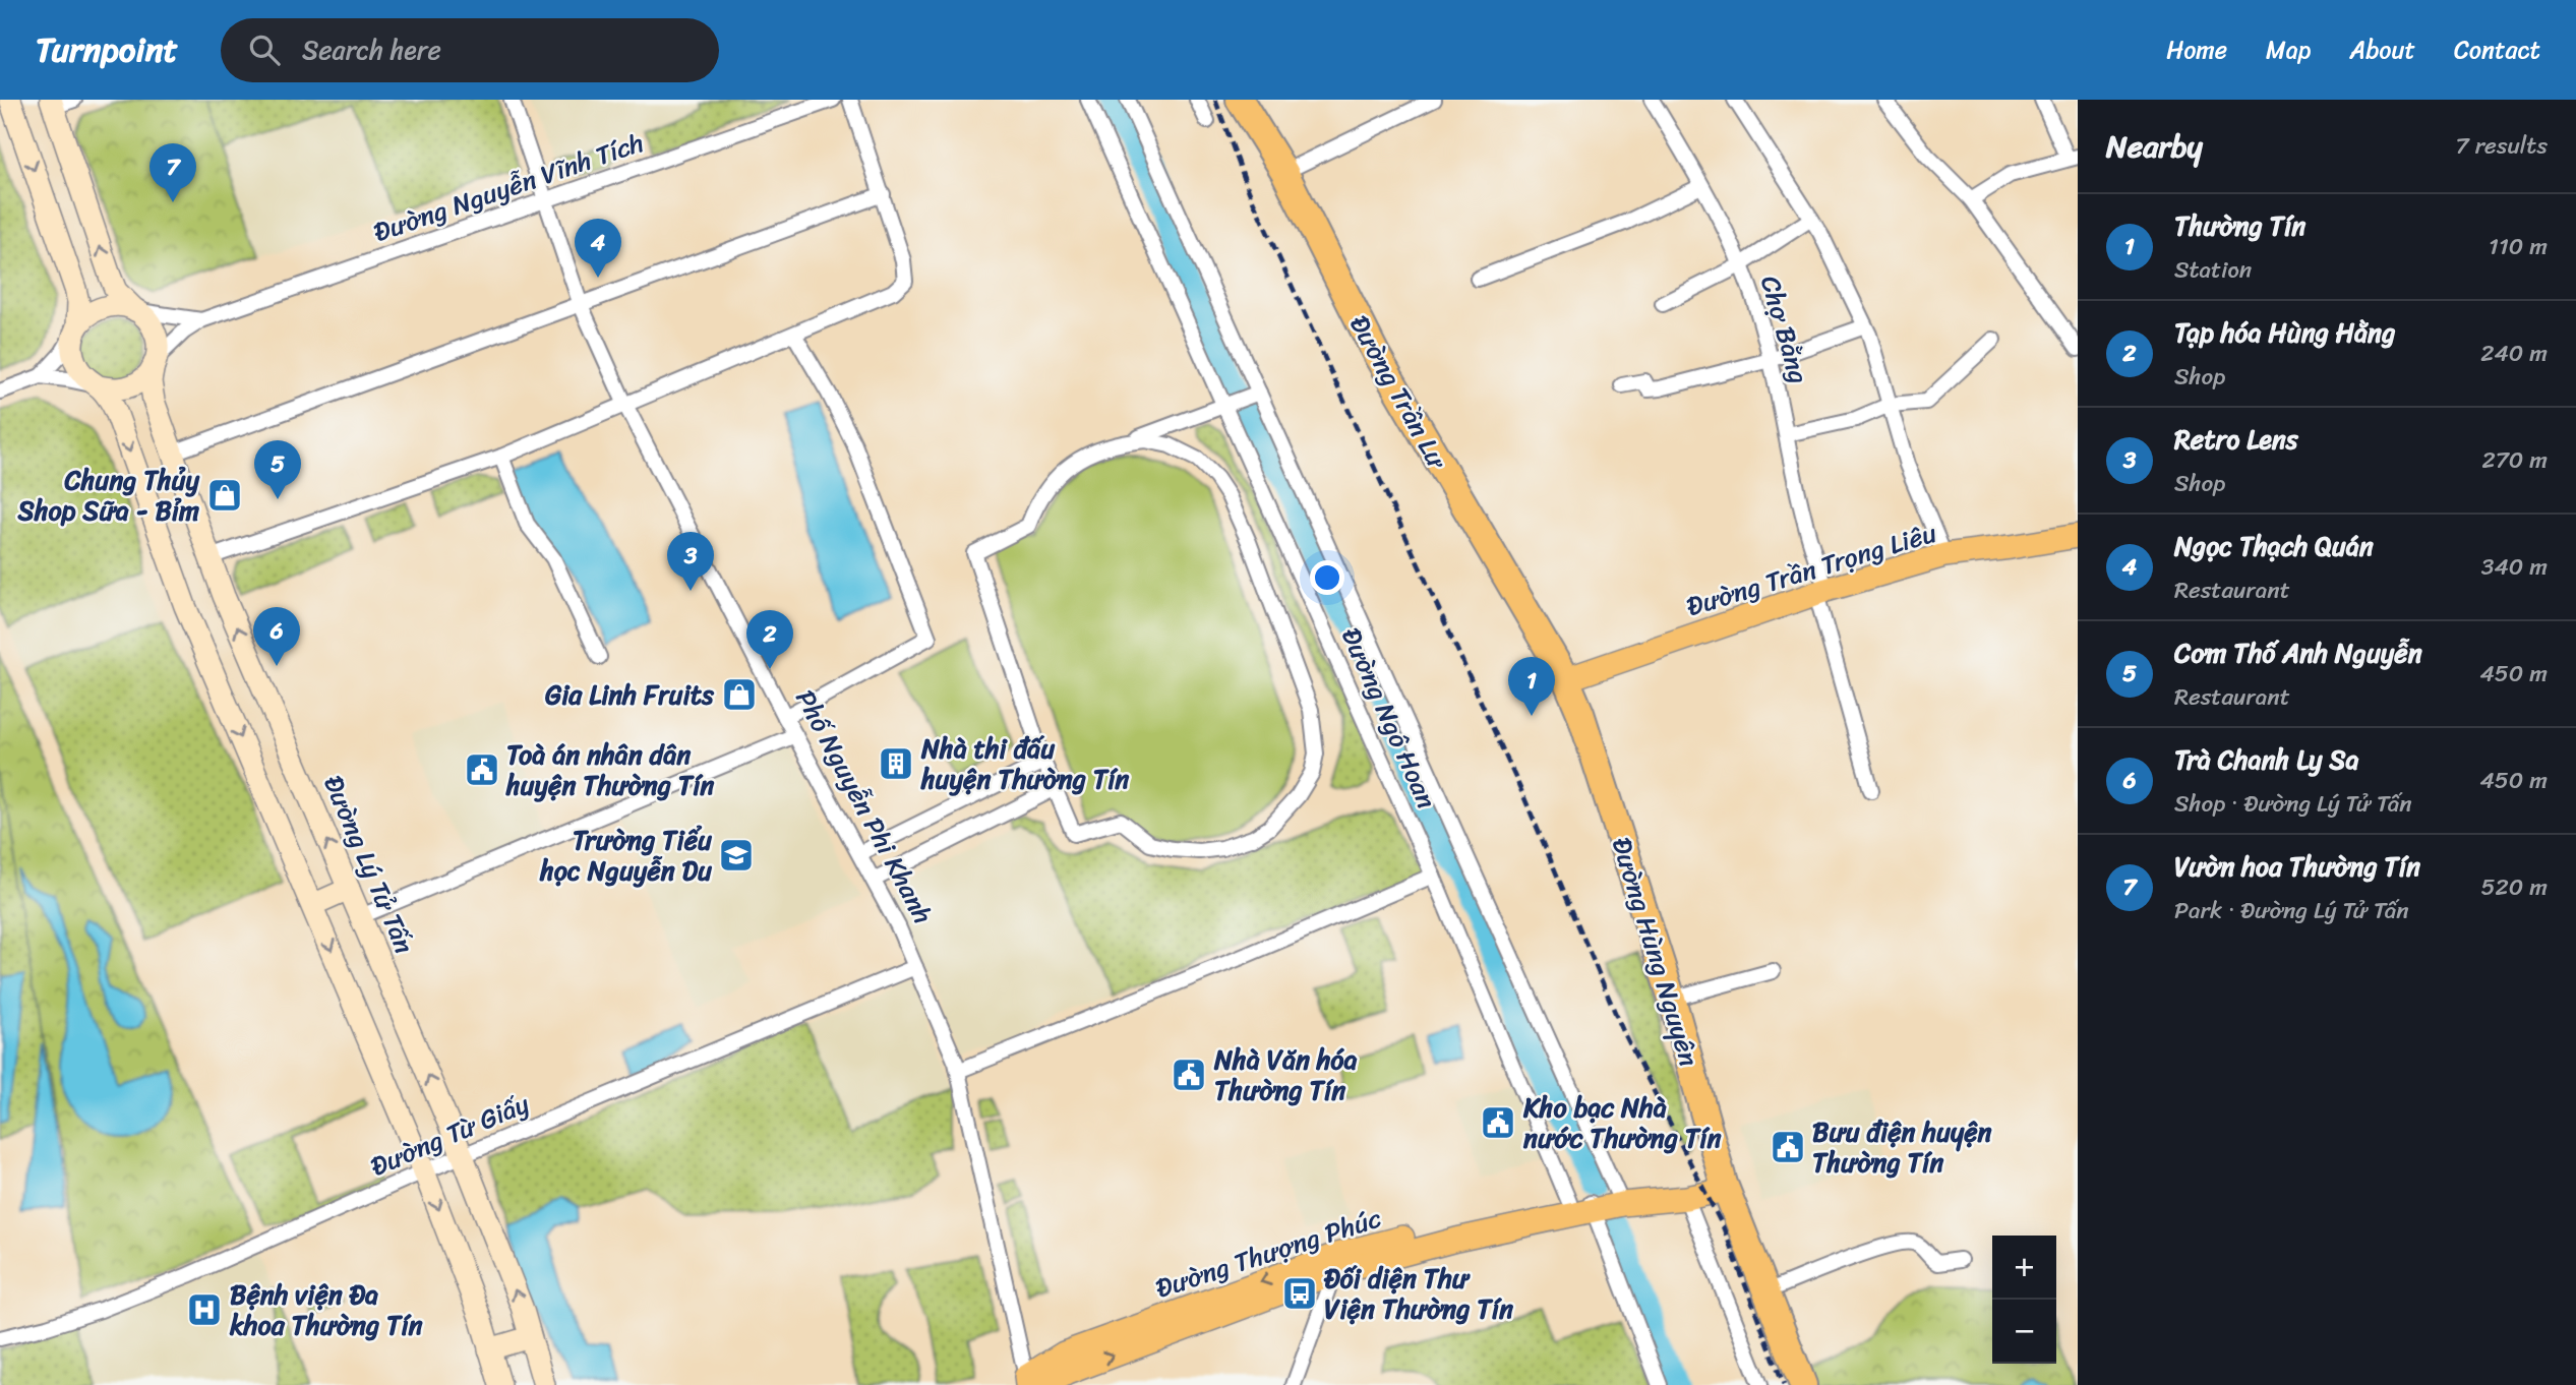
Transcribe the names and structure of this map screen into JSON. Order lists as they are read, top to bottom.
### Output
{
  "streets": {
    "highway": ["Đường Trần Lư", "Đường Hùng Nguyên"],
    "main road": ["Đường Trần Trọng Liêu", "Đường Thượng Phúc"],
    "street": [
      "Đường Nguyễn Vĩnh Tích",
      "Chợ Bằng",
      "Đường Ngô Hoan",
      "Phố Nguyễn Phi Khanh",
      "Đường Lý Tử Tấn",
      "Đường Từ Giấy"
    ]
  },
  "crossings": [
    ["Đường Nguyễn Vĩnh Tích", "Phố Nguyễn Phi Khanh"],
    ["Chợ Bằng", "Đường Trần Trọng Liêu"],
    ["Đường Trần Lư", "Đường Trần Trọng Liêu"],
    ["Đường Trần Lư", "Đường Hùng Nguyên"],
    ["Đường Trần Trọng Liêu", "Đường Hùng Nguyên"],
    ["Đường Ngô Hoan", "Đường Thượng Phúc"],
    ["Phố Nguyễn Phi Khanh", "Đường Từ Giấy"],
    ["Phố Nguyễn Phi Khanh", "Đường Thượng Phúc"],
    ["Đường Lý Tử Tấn", "Đường Từ Giấy"],
    ["Đường Hùng Nguyên", "Đường Thượng Phúc"]
  ],
  "places": {
    "shop": ["Chung Thủy Shop Sữa - Bỉm", "Gia Linh Fruits"],
    "building": ["Nhà thi đấu huyện Thường Tín"],
    "public building": [
      "Toà án nhân dân huyện Thường Tín",
      "Nhà Văn hóa Thường Tín",
      "Kho bạc Nhà nước Thường Tín",
      "Bưu điện huyện Thường Tín"
    ],
    "school or university": ["Trường Tiểu học Nguyễn Du"],
    "bus stop": ["Đối diện Thư Viện Thường Tín"],
    "hospital": ["Bệnh viện Đa khoa Thường Tín"]
  },
  "page": {
    "header": "Turnpoint",
    "search": "Search here",
    "nav": [
      "Home",
      "Map",
      "About",
      "Contact"
    ],
    "heading": ["Nearby", "7 results"],
    "pins": [
      "7",
      "4",
      "5",
      "3",
      "6",
      "2",
      "1"
    ],
    "list": [
      {
        "mark": "1",
        "name": "Thường Tín",
        "note": "Station",
        "value": "110 m"
      },
      {
        "mark": "2",
        "name": "Tạp hóa Hùng Hằng",
        "note": "Shop",
        "value": "240 m"
      },
      {
        "mark": "3",
        "name": "Retro Lens",
        "note": "Shop",
        "value": "270 m"
      },
      {
        "mark": "4",
        "name": "Ngọc Thạch Quán",
        "note": "Restaurant",
        "value": "340 m"
      },
      {
        "mark": "5",
        "name": "Cơm Thố Anh Nguyễn",
        "note": "Restaurant",
        "value": "450 m"
      },
      {
        "mark": "6",
        "name": "Trà Chanh Ly Sa",
        "note": "Shop · Đường Lý Tử Tấn",
        "value": "450 m"
      },
      {
        "mark": "7",
        "name": "Vườn hoa Thường Tín",
        "note": "Park · Đường Lý Tử Tấn",
        "value": "520 m"
      }
    ],
    "map_buttons": ["+", "−"]
  }
}
